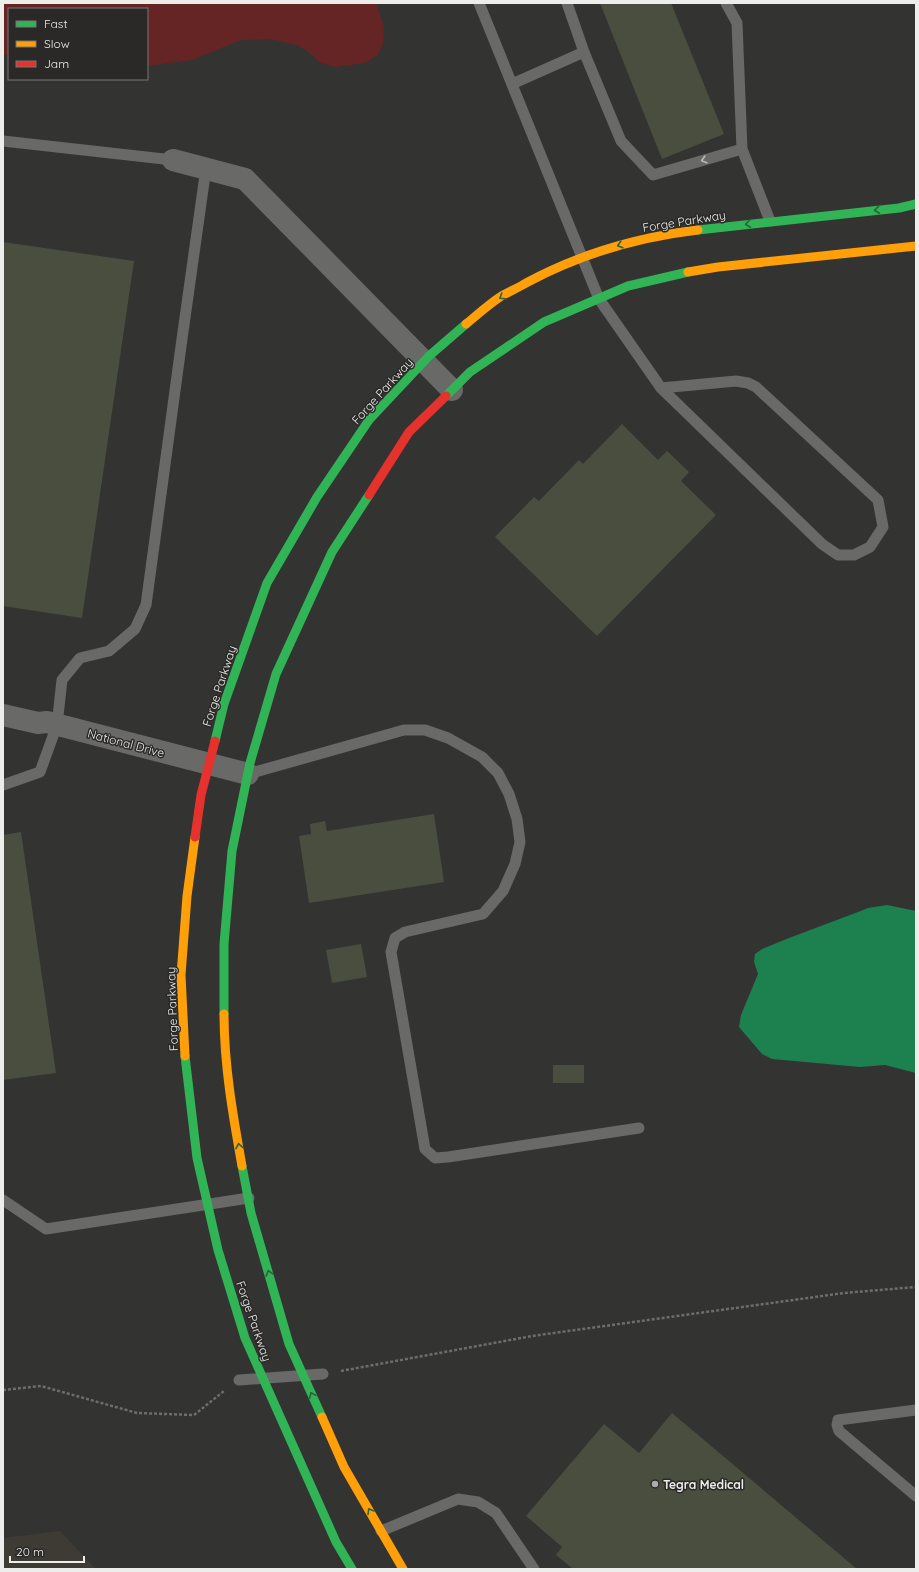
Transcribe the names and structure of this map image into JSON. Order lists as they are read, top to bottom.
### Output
{
  "streets": {
    "street": ["Forge Parkway", "National Drive"]
  },
  "crossings": [
    ["Forge Parkway", "National Drive"]
  ],
  "places": ["Tegra Medical"],
  "legend": ["Fast", "Slow", "Jam"],
  "scale_bar": "20 m"
}
